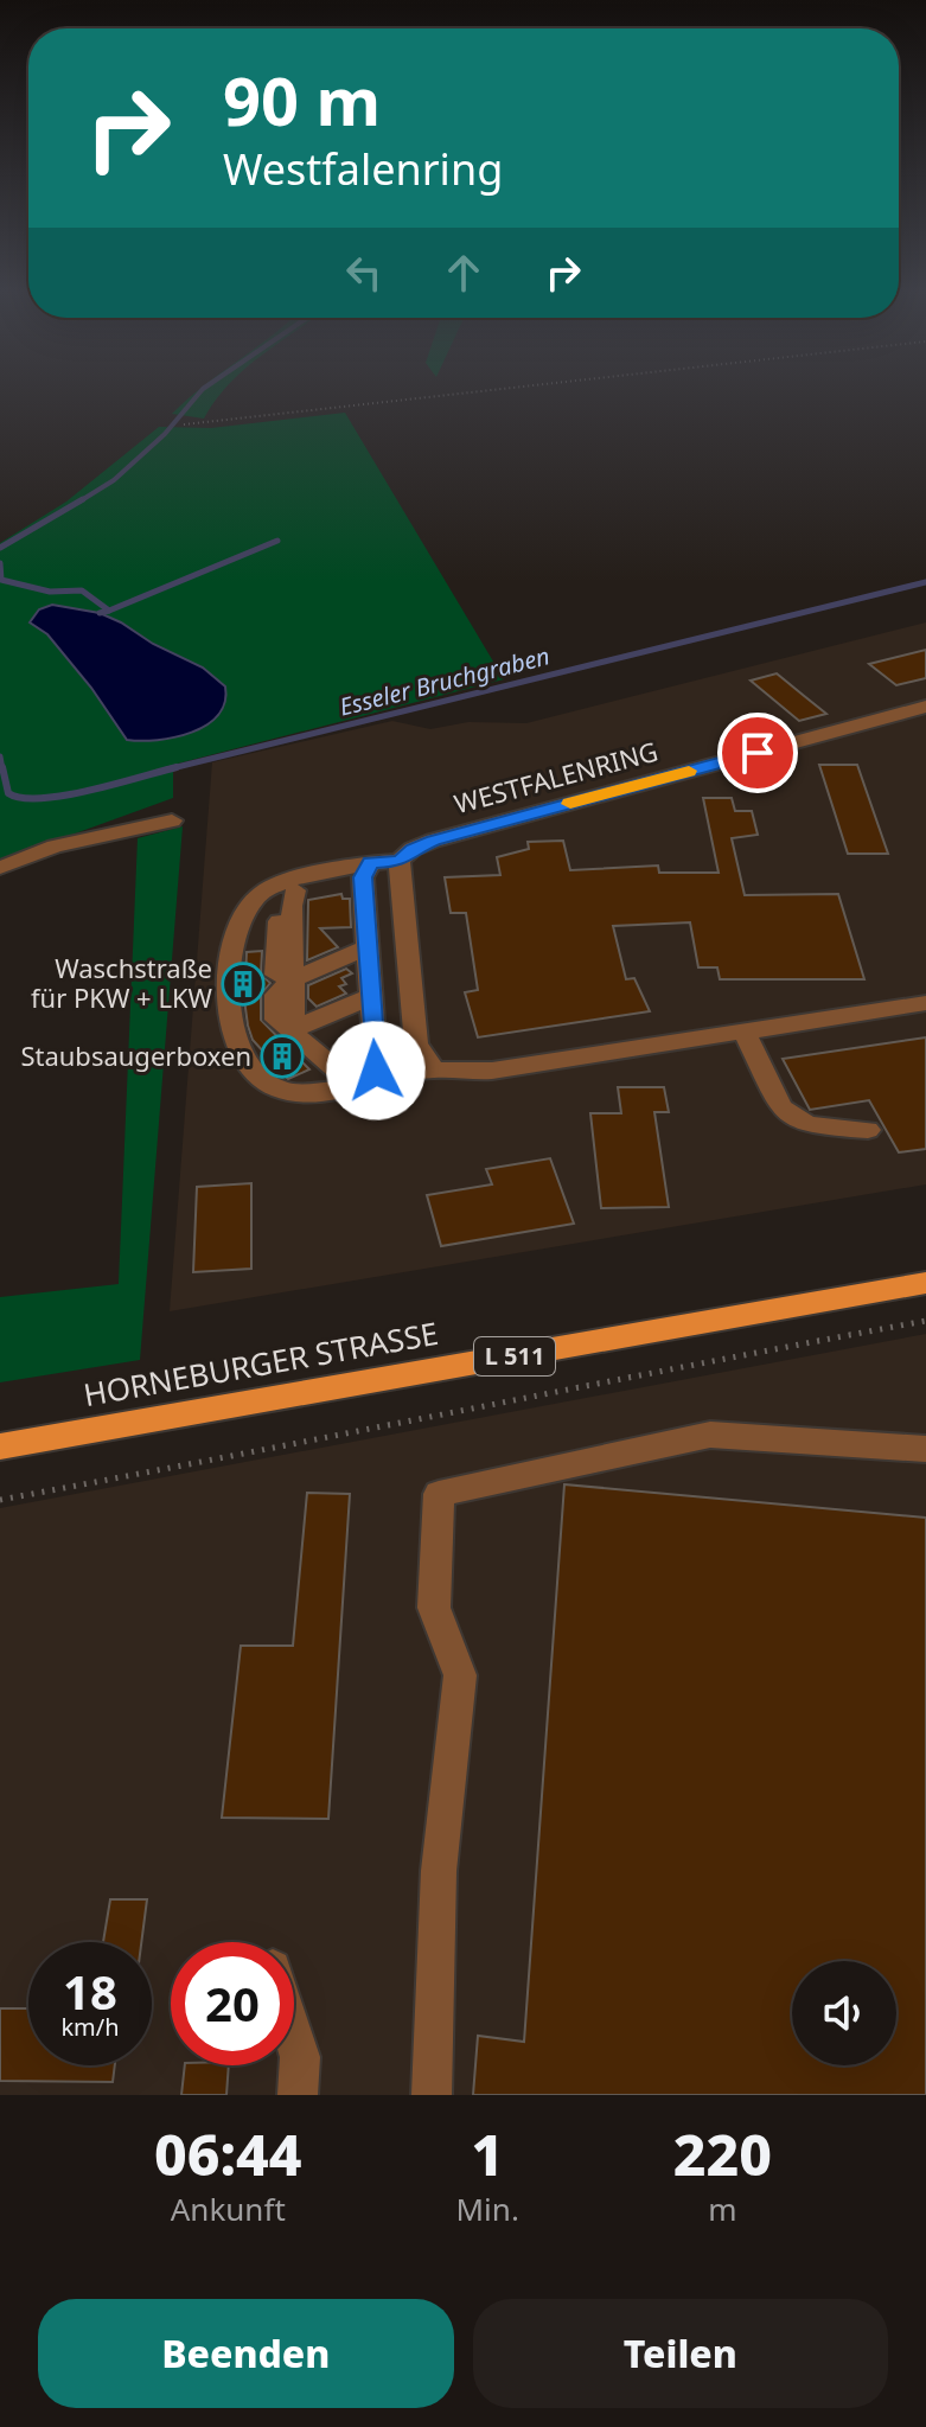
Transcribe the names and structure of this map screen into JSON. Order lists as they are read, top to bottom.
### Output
{
  "streets": {
    "main road": ["L 511", "HORNEBURGER STRASSE"],
    "street": ["WESTFALENRING"]
  },
  "water": ["Esseler Bruchgraben"],
  "places": {
    "building": ["Waschstraße für PKW + LKW", "Staubsaugerboxen"]
  },
  "page": {
    "turn": ["90 m", "Westfalenring"],
    "speed": "18 km/h",
    "limit": "20",
    "eta": [
      "06:44",
      "Ankunft",
      "1",
      "Min.",
      "220",
      "m"
    ],
    "buttons": ["Beenden", "Teilen"]
  }
}
